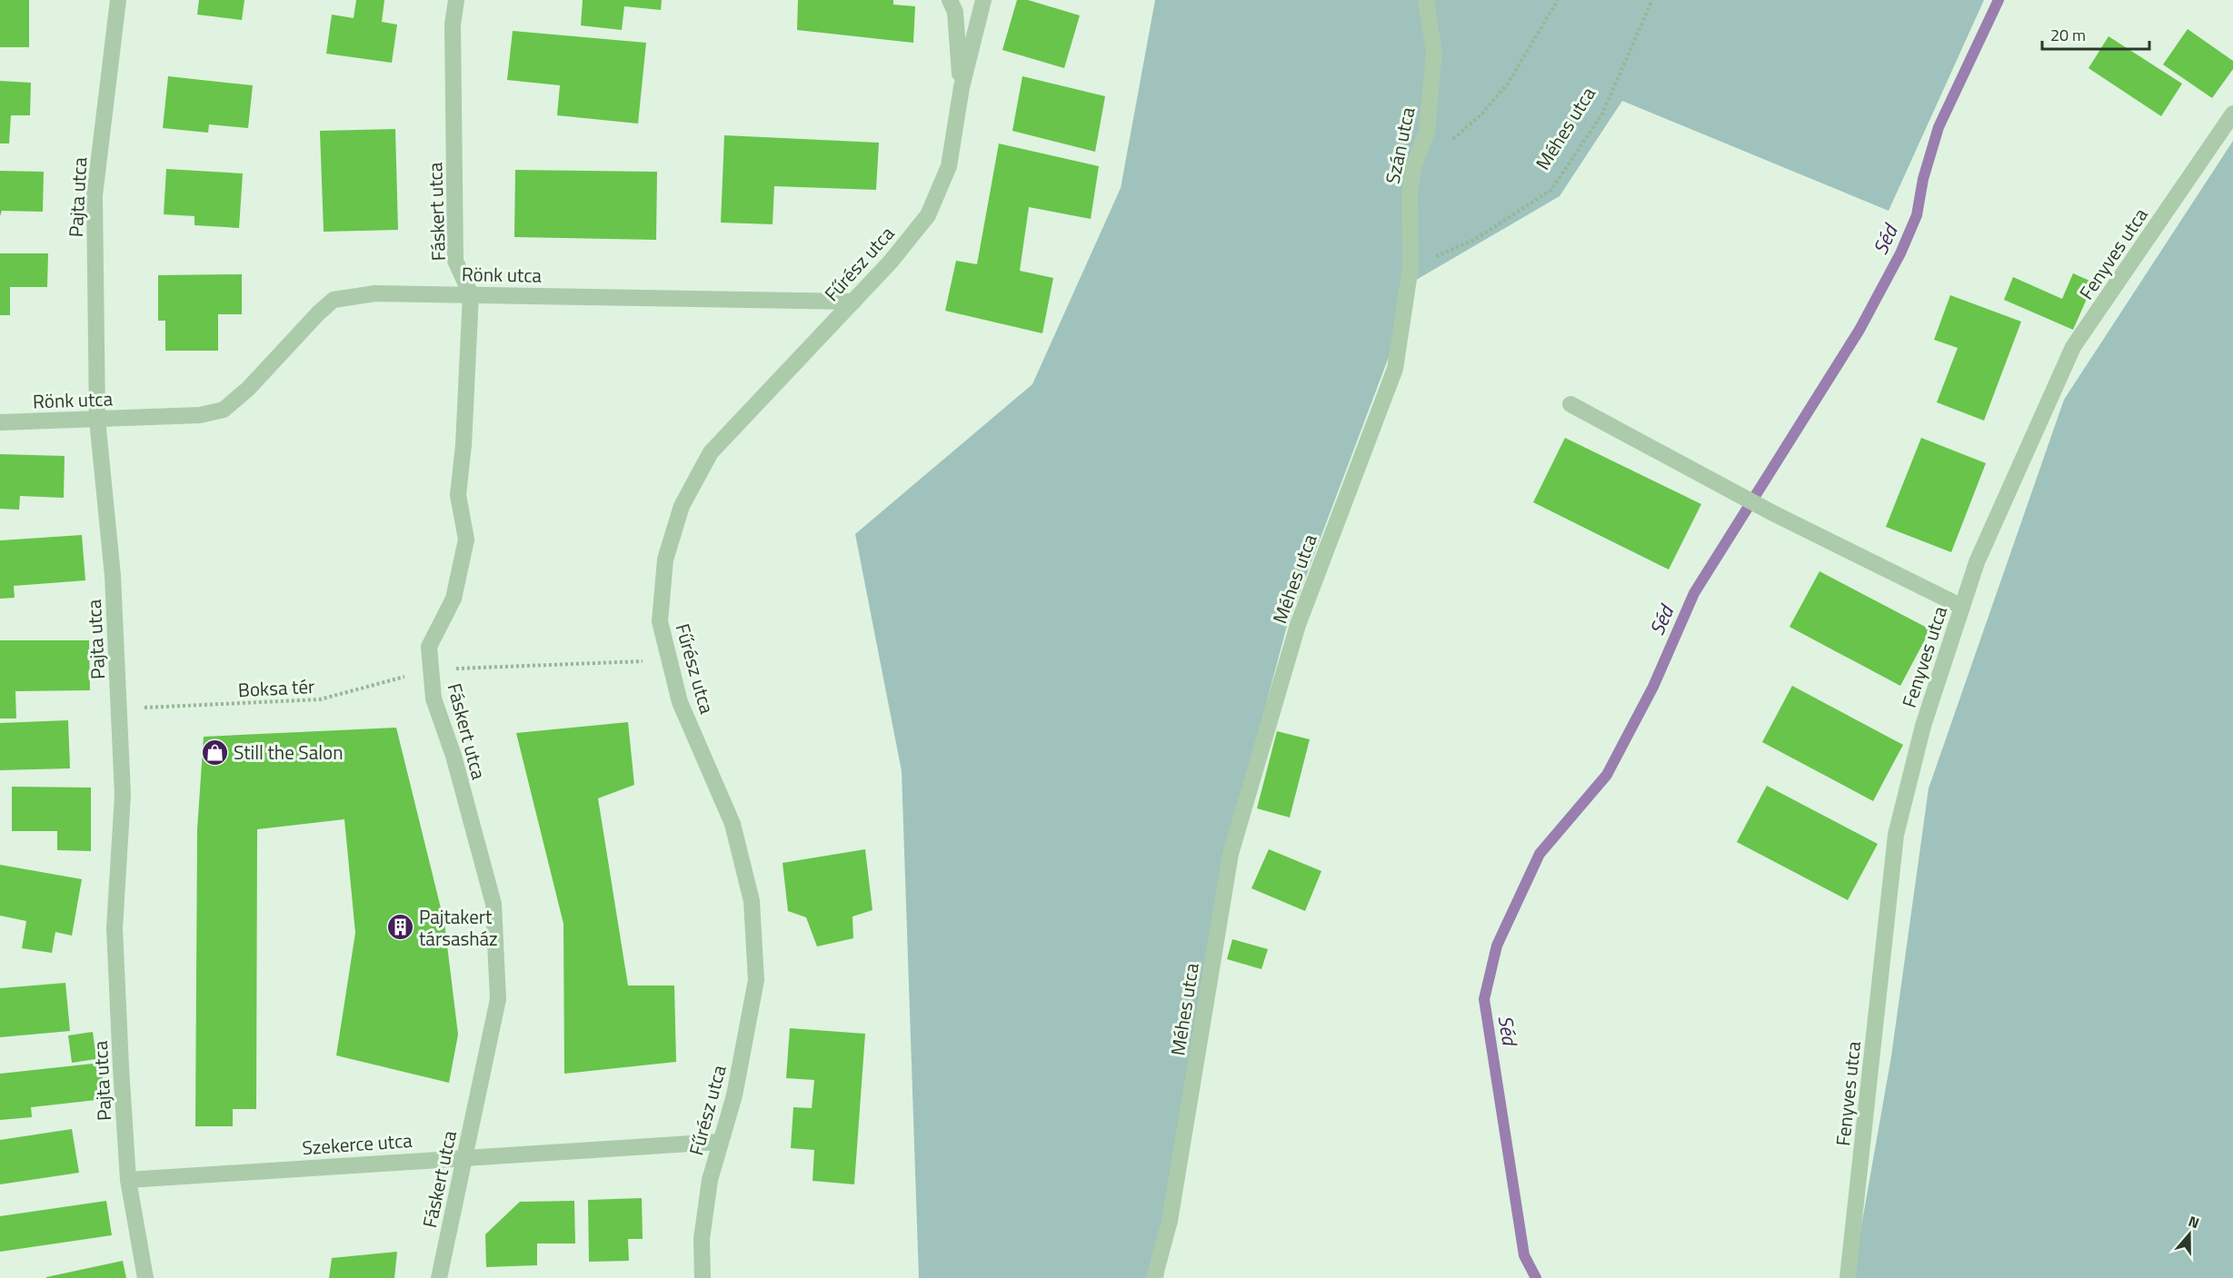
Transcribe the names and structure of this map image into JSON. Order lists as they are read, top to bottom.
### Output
{
  "streets": {
    "street": [
      "Méhes utca",
      "Szán utca",
      "Pajta utca",
      "Fáskert utca",
      "Fenyves utca",
      "Fűrész utca",
      "Rönk utca",
      "Szekerce utca"
    ],
    "path": ["Boksa tér"]
  },
  "crossings": [
    ["Méhes utca", "Szán utca"],
    ["Pajta utca", "Rönk utca"],
    ["Pajta utca", "Boksa tér"],
    ["Pajta utca", "Szekerce utca"],
    ["Fáskert utca", "Rönk utca"],
    ["Fáskert utca", "Boksa tér"],
    ["Fáskert utca", "Szekerce utca"],
    ["Fűrész utca", "Rönk utca"],
    ["Fűrész utca", "Boksa tér"],
    ["Fűrész utca", "Szekerce utca"]
  ],
  "water": ["Séd"],
  "places": {
    "shop": ["Still the Salon"],
    "building": ["Pajtakert társasház"]
  },
  "scale_bar": "20 m",
  "north": "top"
}
